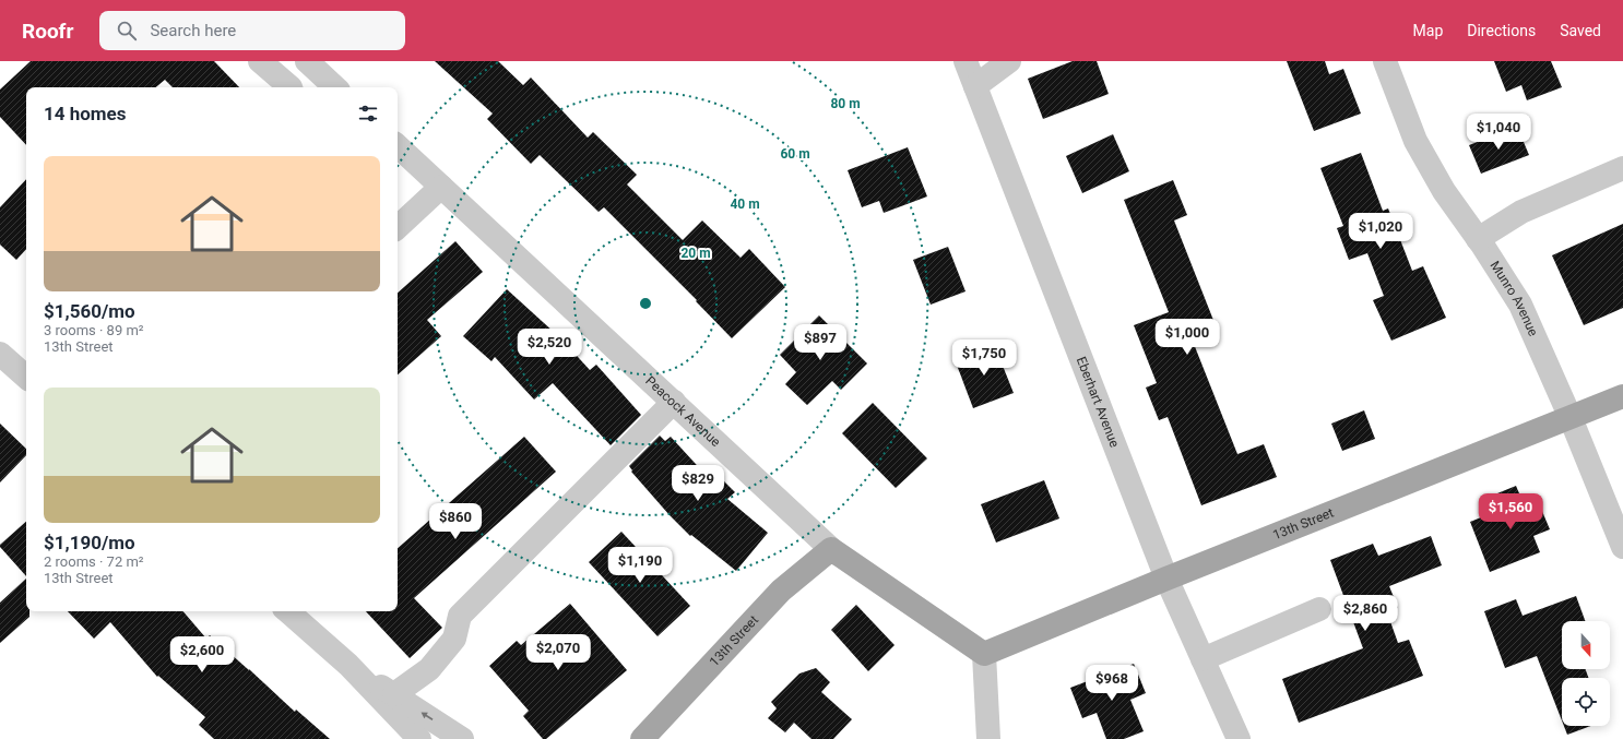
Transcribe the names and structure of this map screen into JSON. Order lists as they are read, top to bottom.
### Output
{
  "streets": {
    "main road": ["Peacock Avenue", "13th Street"],
    "street": ["Munro Avenue", "Eberhart Avenue"]
  },
  "crossings": [
    ["Munro Avenue", "13th Street"],
    ["Eberhart Avenue", "13th Street"],
    ["Peacock Avenue", "13th Street"]
  ],
  "north": "bottom",
  "page": {
    "header": "Roofr",
    "search": "Search here",
    "nav": ["Map", "Directions", "Saved"],
    "heading": "14 homes",
    "price": [
      "$1,040",
      "$1,020",
      "$1,000",
      "$897",
      "$2,520",
      "$1,750",
      "$829",
      "$1,560",
      "$860",
      "$1,190",
      "$2,860",
      "$2,070",
      "$2,600",
      "$968"
    ],
    "list": [
      {
        "name": "$1,560/mo",
        "note": "3 rooms · 89 m² · 13th Street"
      },
      {
        "name": "$1,190/mo",
        "note": "2 rooms · 72 m² · 13th Street"
      }
    ]
  },
  "rings": [
    "80 m",
    "60 m",
    "40 m",
    "20 m"
  ]
}
